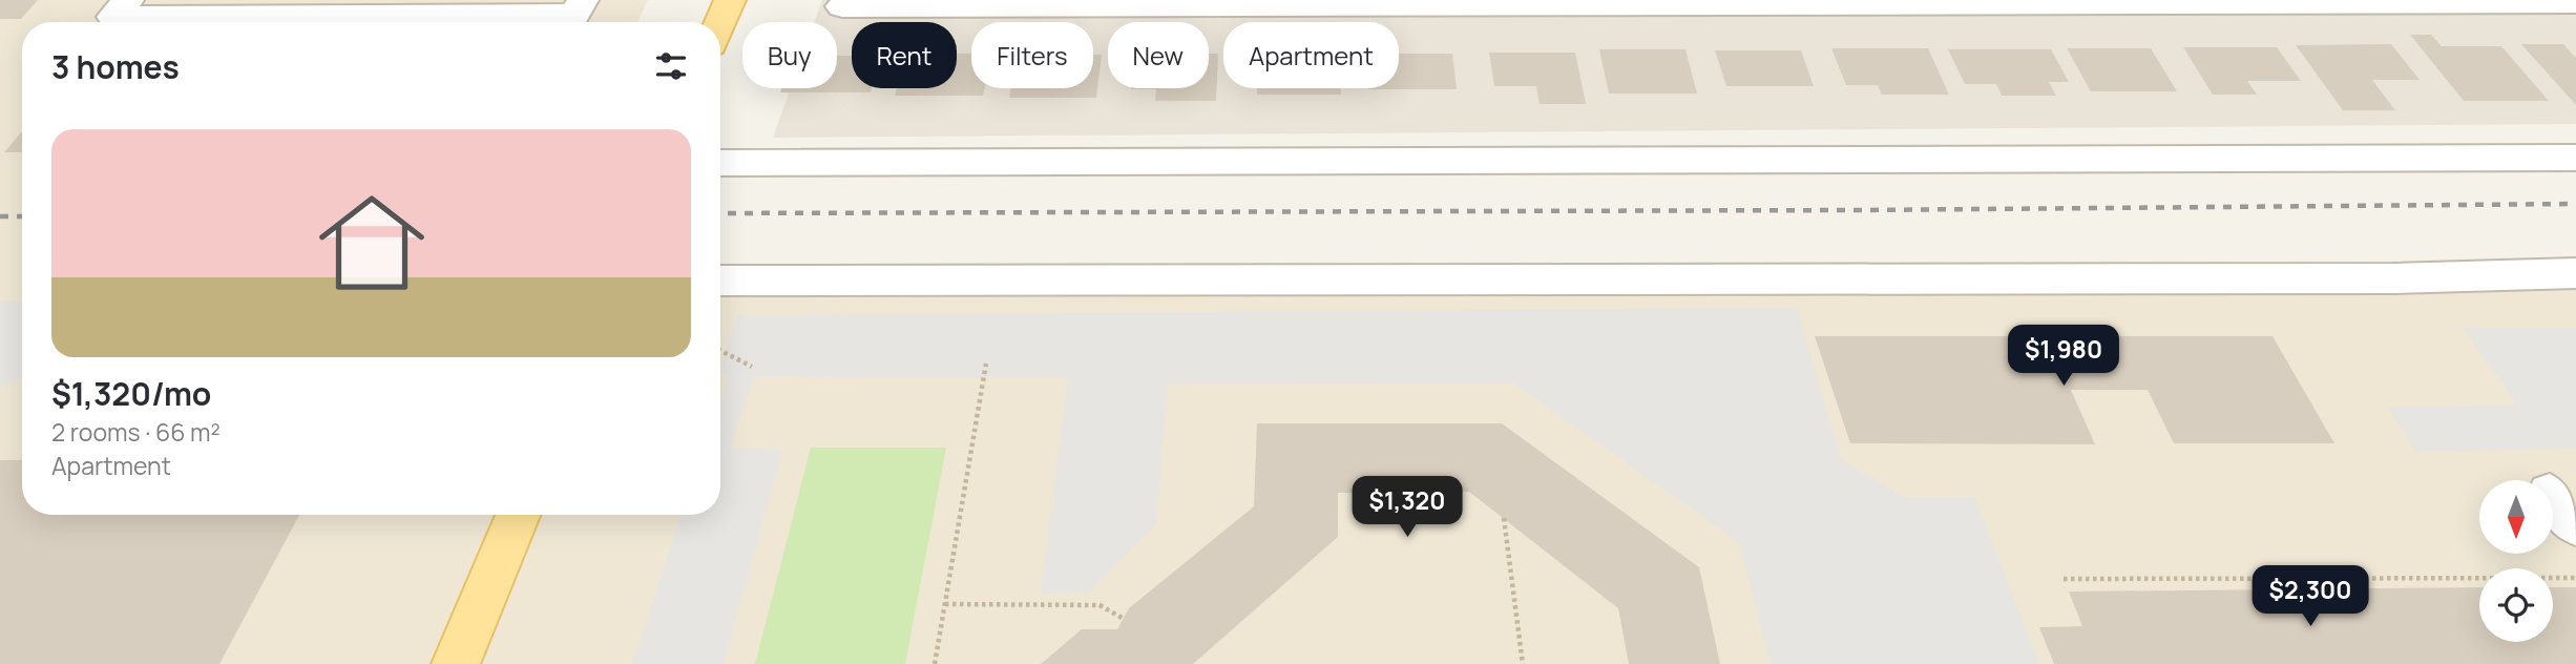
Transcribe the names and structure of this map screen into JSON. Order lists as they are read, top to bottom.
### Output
{
  "north": "bottom",
  "page": {
    "chip": [
      "Buy",
      "Rent",
      "Filters",
      "New",
      "Apartment"
    ],
    "heading": "3 homes",
    "list": [
      {
        "name": "$1,320/mo",
        "note": "2 rooms · 66 m² · Apartment"
      }
    ],
    "price": ["$1,980", "$1,320", "$2,300"]
  }
}
